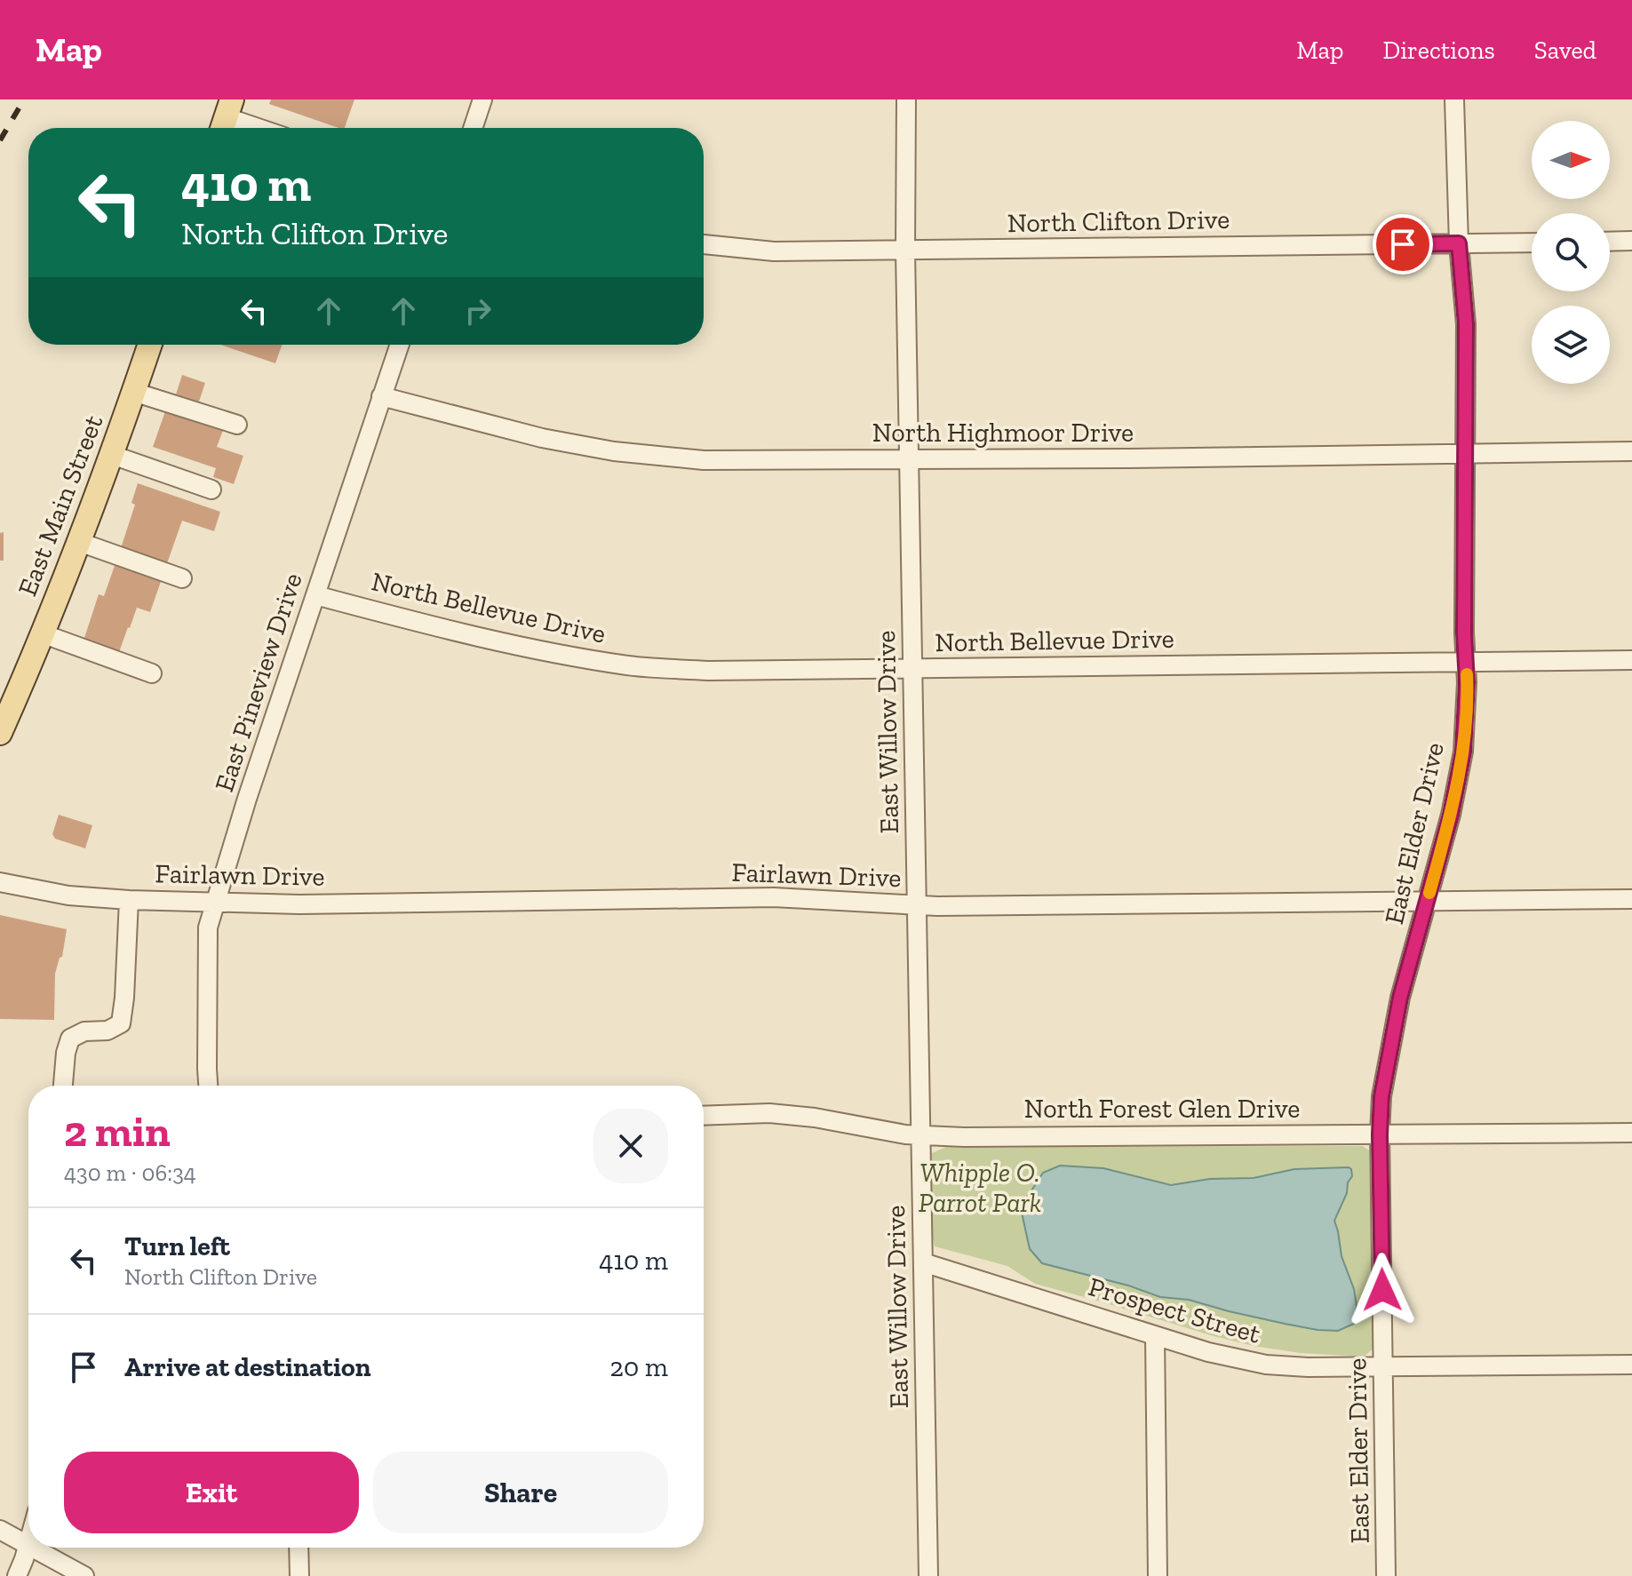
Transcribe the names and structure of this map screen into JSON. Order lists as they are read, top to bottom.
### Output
{
  "streets": {
    "main road": ["East Main Street"],
    "street": [
      "North Clifton Drive",
      "North Highmoor Drive",
      "North Bellevue Drive",
      "East Pineview Drive",
      "East Willow Drive",
      "East Elder Drive",
      "Fairlawn Drive",
      "North Forest Glen Drive",
      "Prospect Street"
    ]
  },
  "crossings": [
    ["North Clifton Drive", "East Willow Drive"],
    ["North Clifton Drive", "East Elder Drive"],
    ["North Highmoor Drive", "East Pineview Drive"],
    ["North Highmoor Drive", "East Willow Drive"],
    ["North Highmoor Drive", "East Elder Drive"],
    ["North Bellevue Drive", "East Pineview Drive"],
    ["North Bellevue Drive", "East Willow Drive"],
    ["North Bellevue Drive", "East Elder Drive"],
    ["East Pineview Drive", "Fairlawn Drive"],
    ["East Willow Drive", "Fairlawn Drive"],
    ["East Willow Drive", "North Forest Glen Drive"],
    ["East Willow Drive", "Prospect Street"],
    ["East Elder Drive", "Fairlawn Drive"],
    ["East Elder Drive", "North Forest Glen Drive"],
    ["East Elder Drive", "Prospect Street"]
  ],
  "parks": ["Whipple O. Parrot Park"],
  "north": "right",
  "page": {
    "header": "Map",
    "nav": ["Map", "Directions", "Saved"],
    "turn": ["410 m", "North Clifton Drive"],
    "heading": ["2 min", "430 m · 06:34"],
    "list": [
      {
        "name": "Turn left",
        "note": "North Clifton Drive",
        "value": "410 m"
      },
      {
        "name": "Arrive at destination",
        "value": "20 m"
      }
    ],
    "buttons": ["Exit", "Share"]
  }
}
